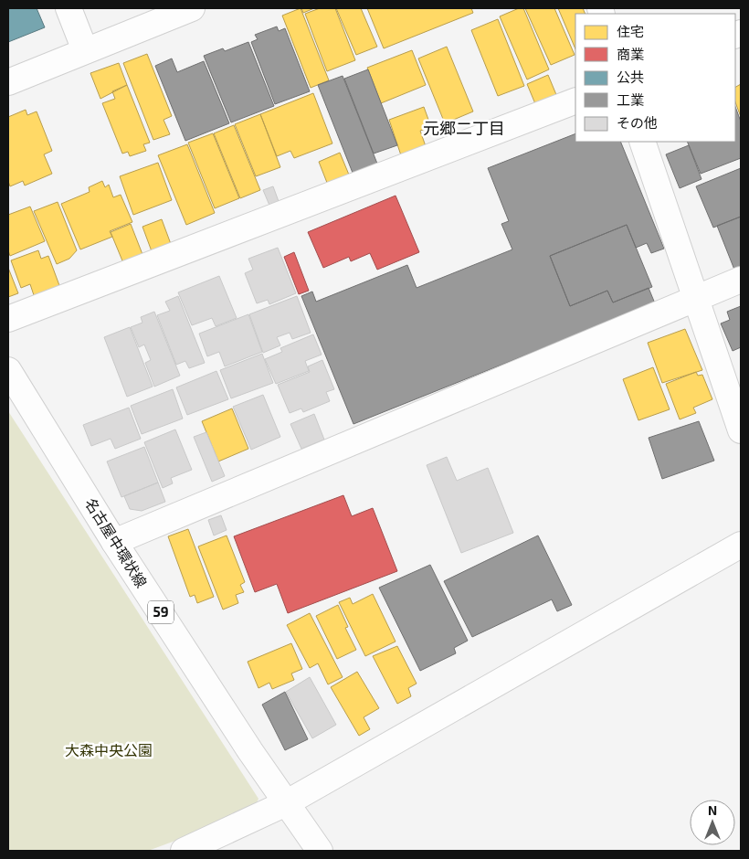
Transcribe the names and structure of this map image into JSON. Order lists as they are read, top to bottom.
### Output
{
  "streets": {
    "street": ["名古屋中環状線", "59"]
  },
  "districts": ["元郷二丁目"],
  "parks": ["大森中央公園"],
  "legend": [
    "住宅",
    "商業",
    "公共",
    "工業",
    "その他"
  ],
  "north": "top"
}
